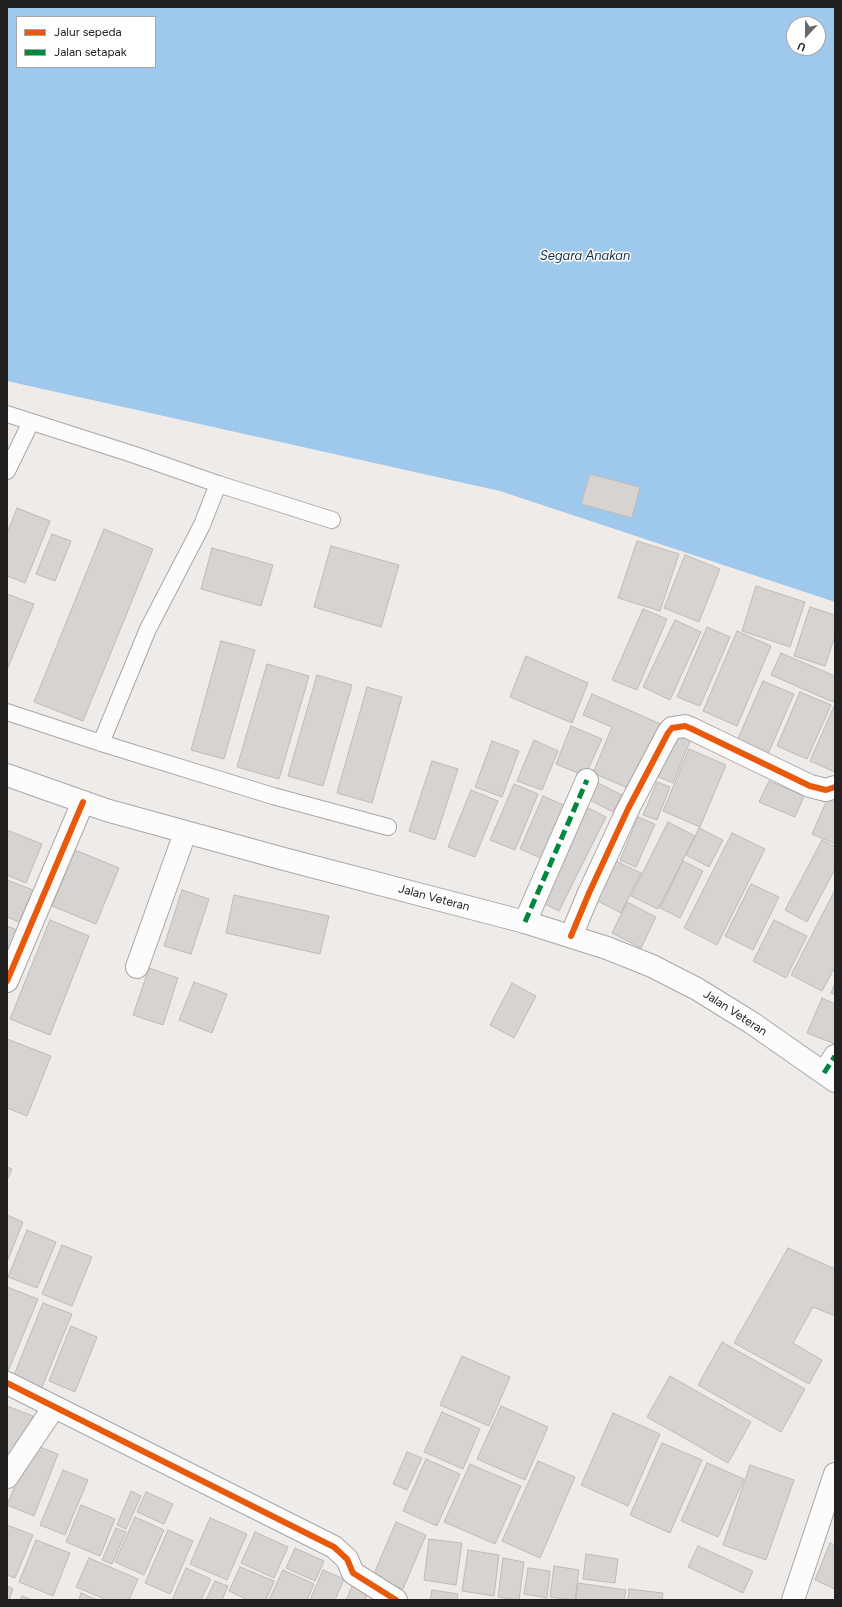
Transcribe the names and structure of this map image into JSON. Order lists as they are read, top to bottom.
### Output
{
  "streets": {
    "street": ["Jalan Veteran"]
  },
  "water": ["Segara Anakan"],
  "legend": ["Jalur sepeda", "Jalan setapak"],
  "north": "bottom"
}
